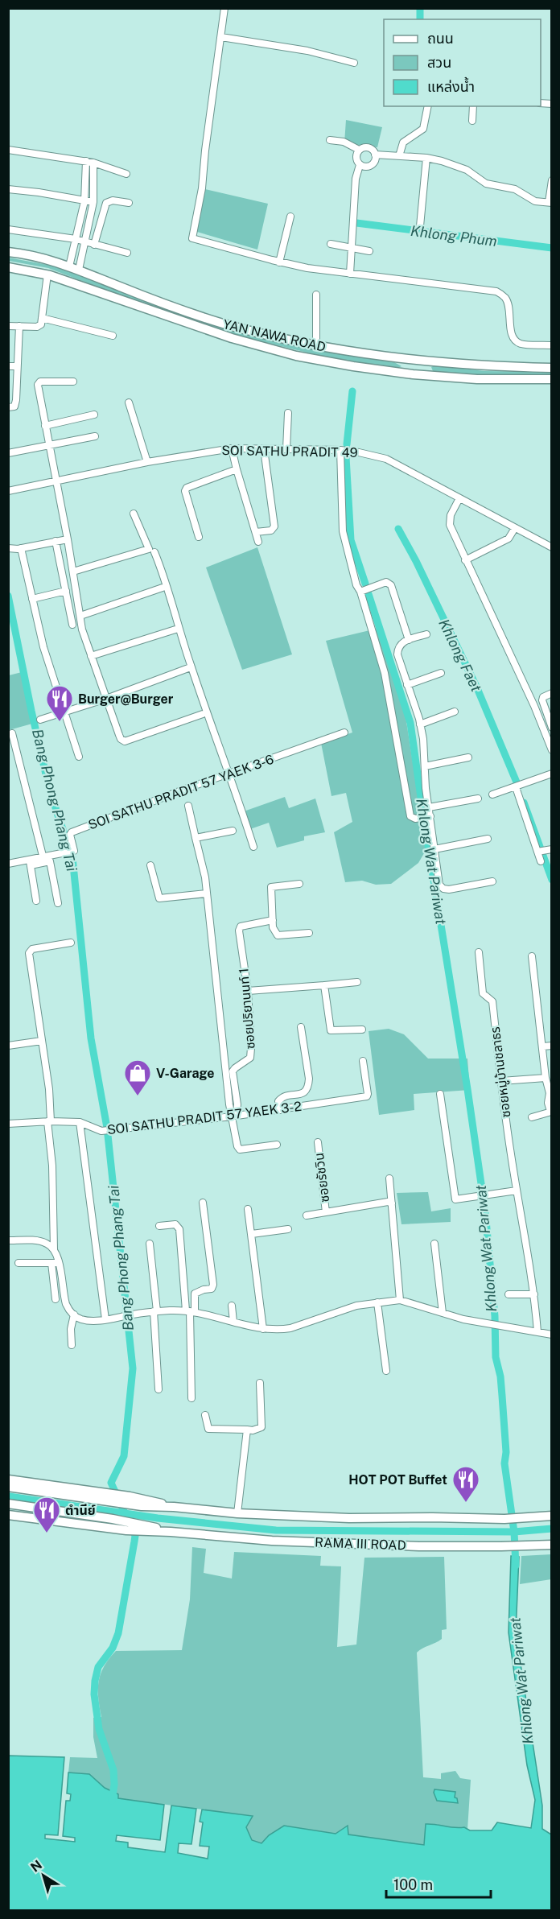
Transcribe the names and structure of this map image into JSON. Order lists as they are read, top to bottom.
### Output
{
  "streets": {
    "main road": ["YAN NAWA ROAD", "RAMA III ROAD"],
    "street": [
      "SOI SATHU PRADIT 49",
      "SOI SATHU PRADIT 57 YAEK 3-6",
      "ซอยปริยานนท์ 1",
      "ซอยหมู่บ้านชลาธร",
      "SOI SATHU PRADIT 57 YAEK 3-2",
      "ซอยรัชวิน"
    ]
  },
  "crossings": [
    ["ซอยปริยานนท์ 1", "SOI SATHU PRADIT 57 YAEK 3-2"]
  ],
  "water": [
    "Khlong Phum",
    "Khlong Faet",
    "Bang Phong Phang Tai",
    "Khlong Wat Pariwat"
  ],
  "places": {
    "restaurant": ["Burger@Burger", "HOT POT Buffet", "ตำนีย์"],
    "shop": ["V-Garage"]
  },
  "legend": ["ถนน", "สวน", "แหล่งน้ำ"],
  "scale_bar": "100 m",
  "north": "top left"
}
